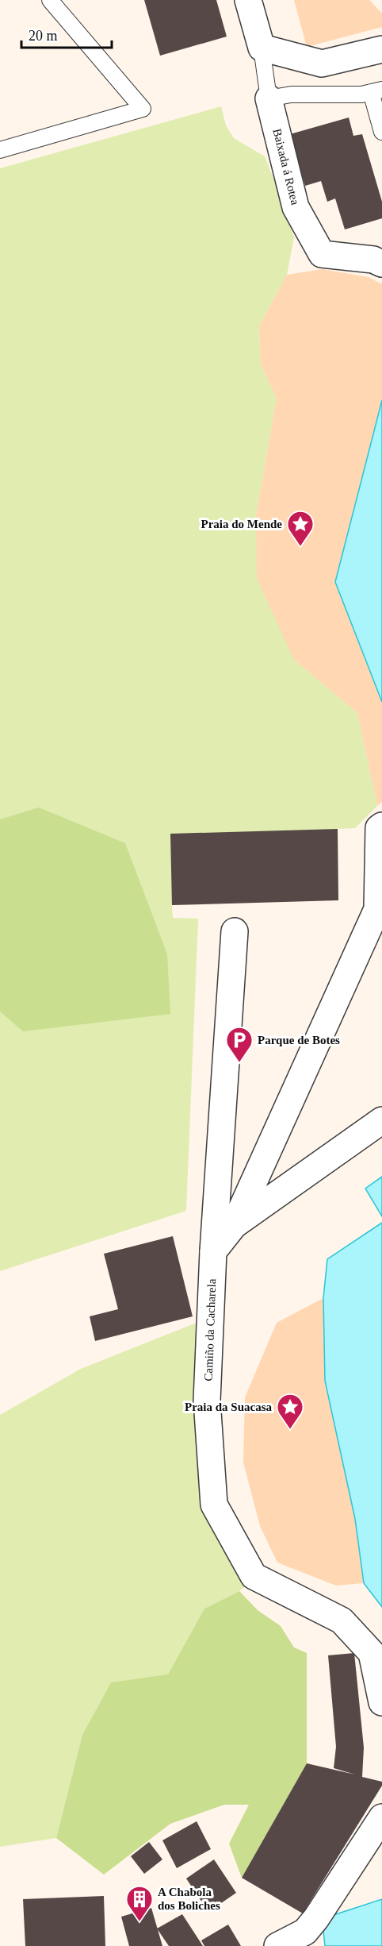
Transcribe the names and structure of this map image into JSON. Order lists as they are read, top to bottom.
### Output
{
  "streets": {
    "street": ["Baixada á Rotea", "Camiño da Cacharela"]
  },
  "places": {
    "place": ["Praia do Mende", "Praia da Suacasa"],
    "parking": ["Parque de Botes"],
    "building": ["A Chabola dos Boliches"]
  },
  "scale_bar": "20 m"
}
